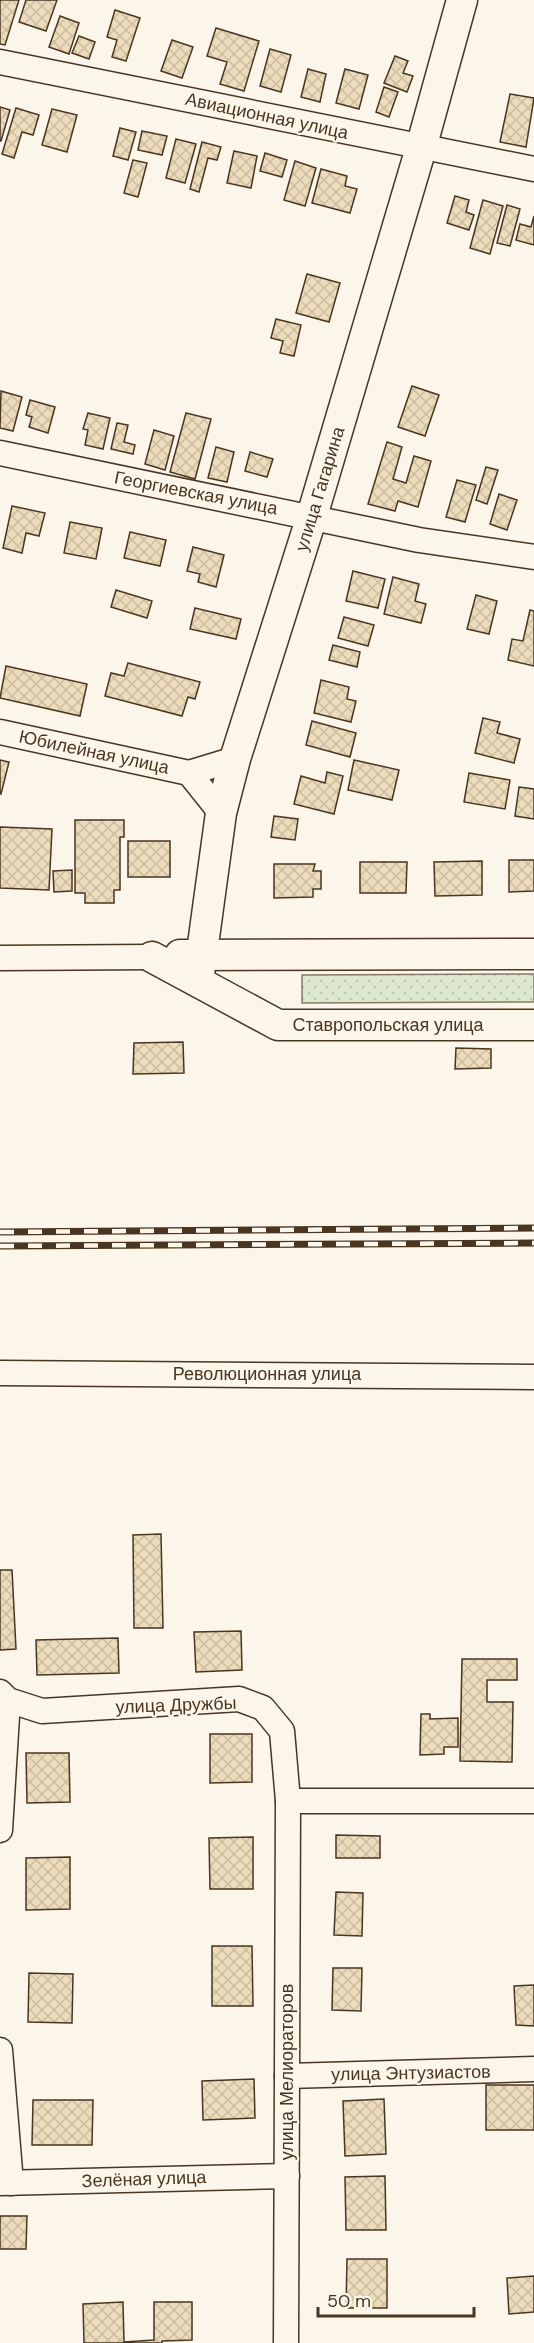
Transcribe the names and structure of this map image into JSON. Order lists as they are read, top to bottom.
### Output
{
  "streets": {
    "main road": ["улица Гагарина", "Ставропольская улица"],
    "street": [
      "Авиационная улица",
      "Георгиевская улица",
      "Юбилейная улица",
      "Революционная улица",
      "улица Дружбы",
      "улица Мелиораторов",
      "улица Энтузиастов",
      "Зелёная улица"
    ]
  },
  "crossings": [
    ["Авиационная улица", "улица Гагарина"],
    ["улица Гагарина", "Георгиевская улица"],
    ["улица Гагарина", "Юбилейная улица"],
    ["улица Гагарина", "Ставропольская улица"],
    ["улица Дружбы", "улица Мелиораторов"],
    ["улица Мелиораторов", "улица Энтузиастов"],
    ["улица Мелиораторов", "Зелёная улица"]
  ],
  "scale_bar": "50 m"
}
